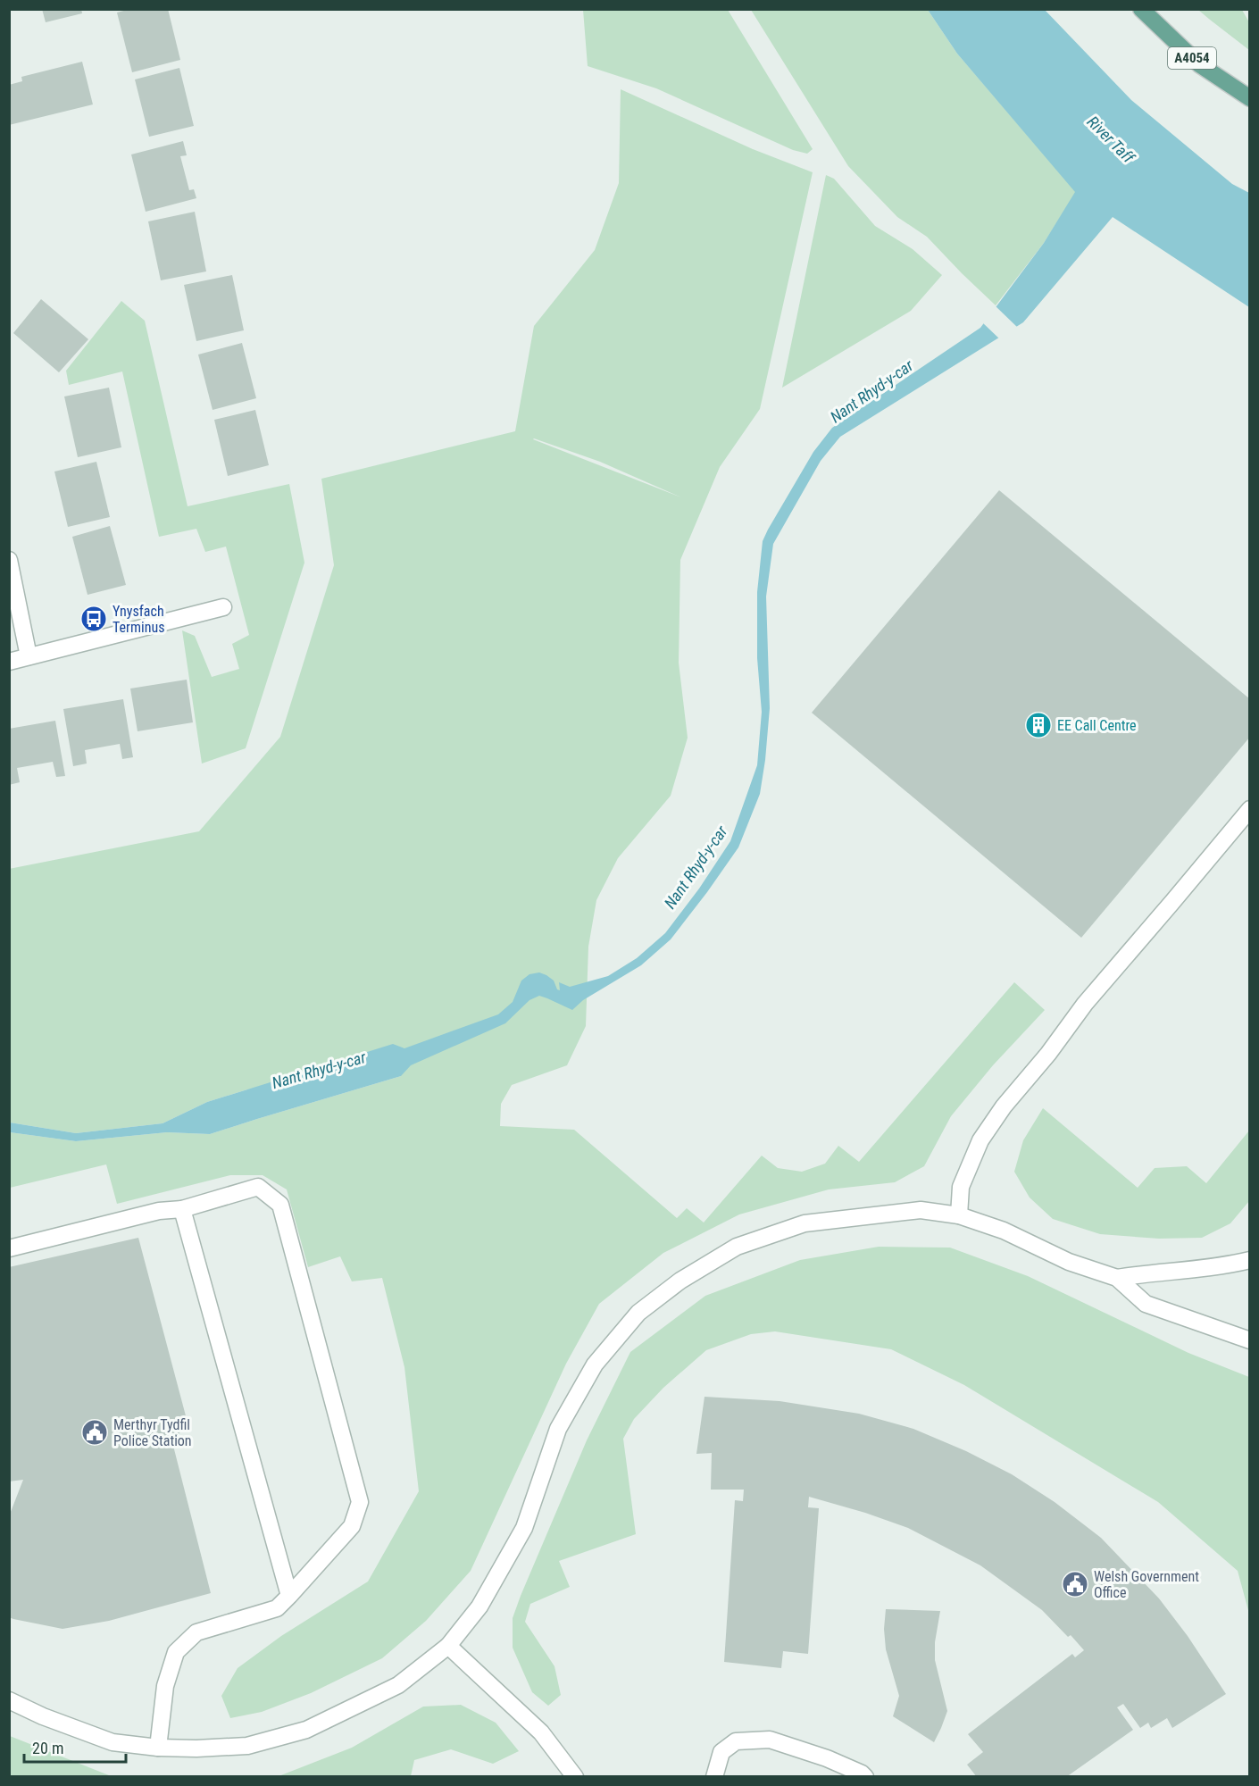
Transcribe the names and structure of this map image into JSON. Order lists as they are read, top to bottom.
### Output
{
  "streets": {
    "main road": ["A4054"]
  },
  "water": ["River Taff", "Nant Rhyd-y-car"],
  "places": {
    "bus stop": ["Ynysfach Terminus"],
    "building": ["EE Call Centre"],
    "public building": ["Merthyr Tydfil Police Station", "Welsh Government Office"]
  },
  "scale_bar": "20 m"
}
